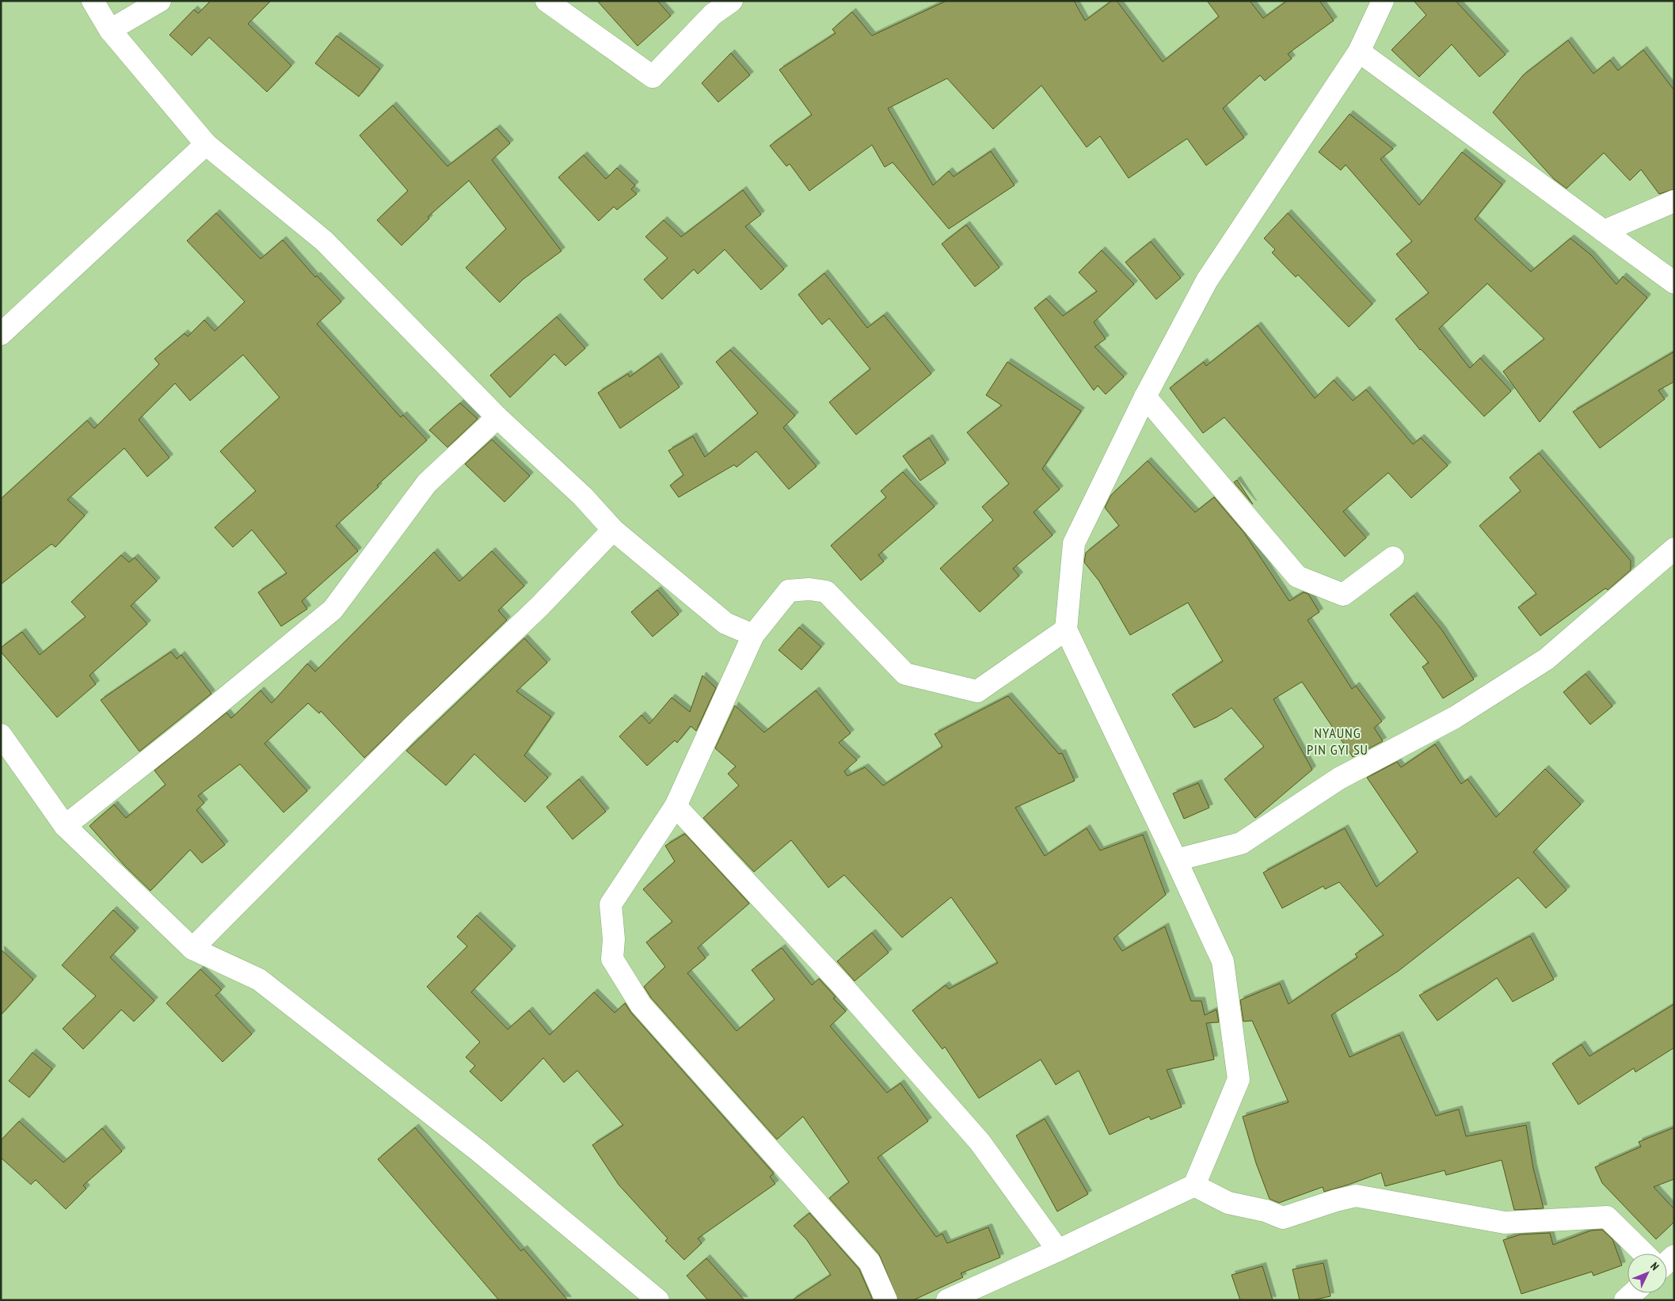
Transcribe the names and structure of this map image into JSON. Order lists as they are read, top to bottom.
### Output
{
  "districts": ["NYAUNG PIN GYI SU"],
  "north": "top right"
}
